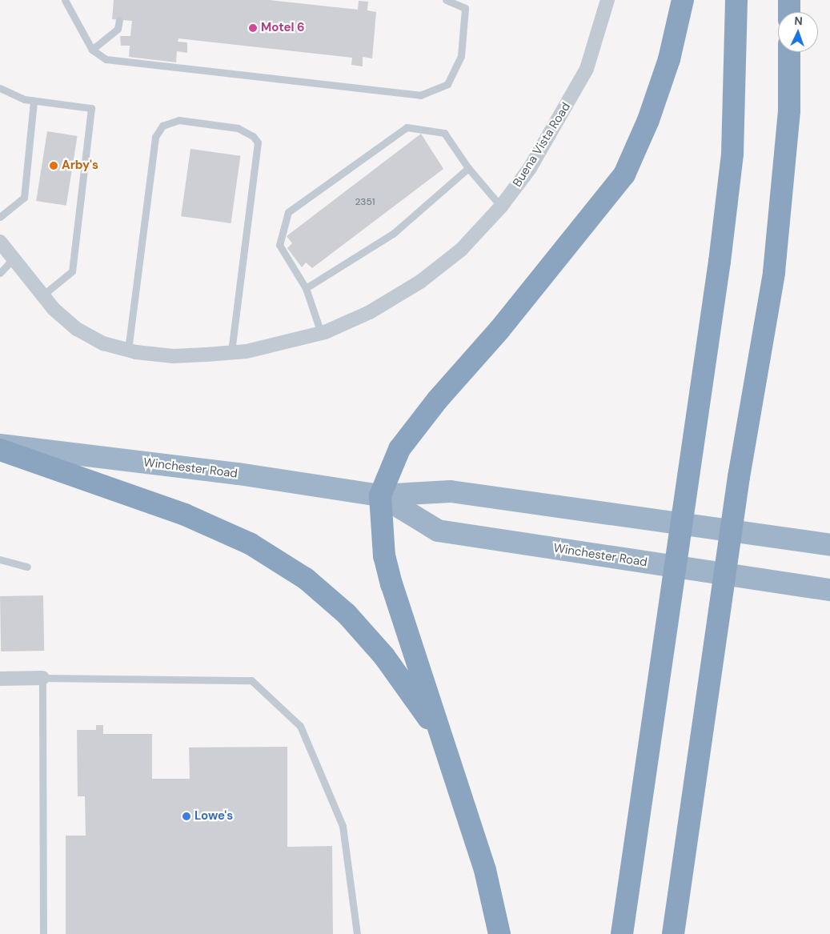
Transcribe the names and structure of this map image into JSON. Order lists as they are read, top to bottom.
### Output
{
  "streets": {
    "highway": ["Winchester Road"],
    "street": ["Buena Vista Road"]
  },
  "places": ["Motel 6", "Arby's", "Lowe's"],
  "house_numbers": ["2351"],
  "north": "top"
}
